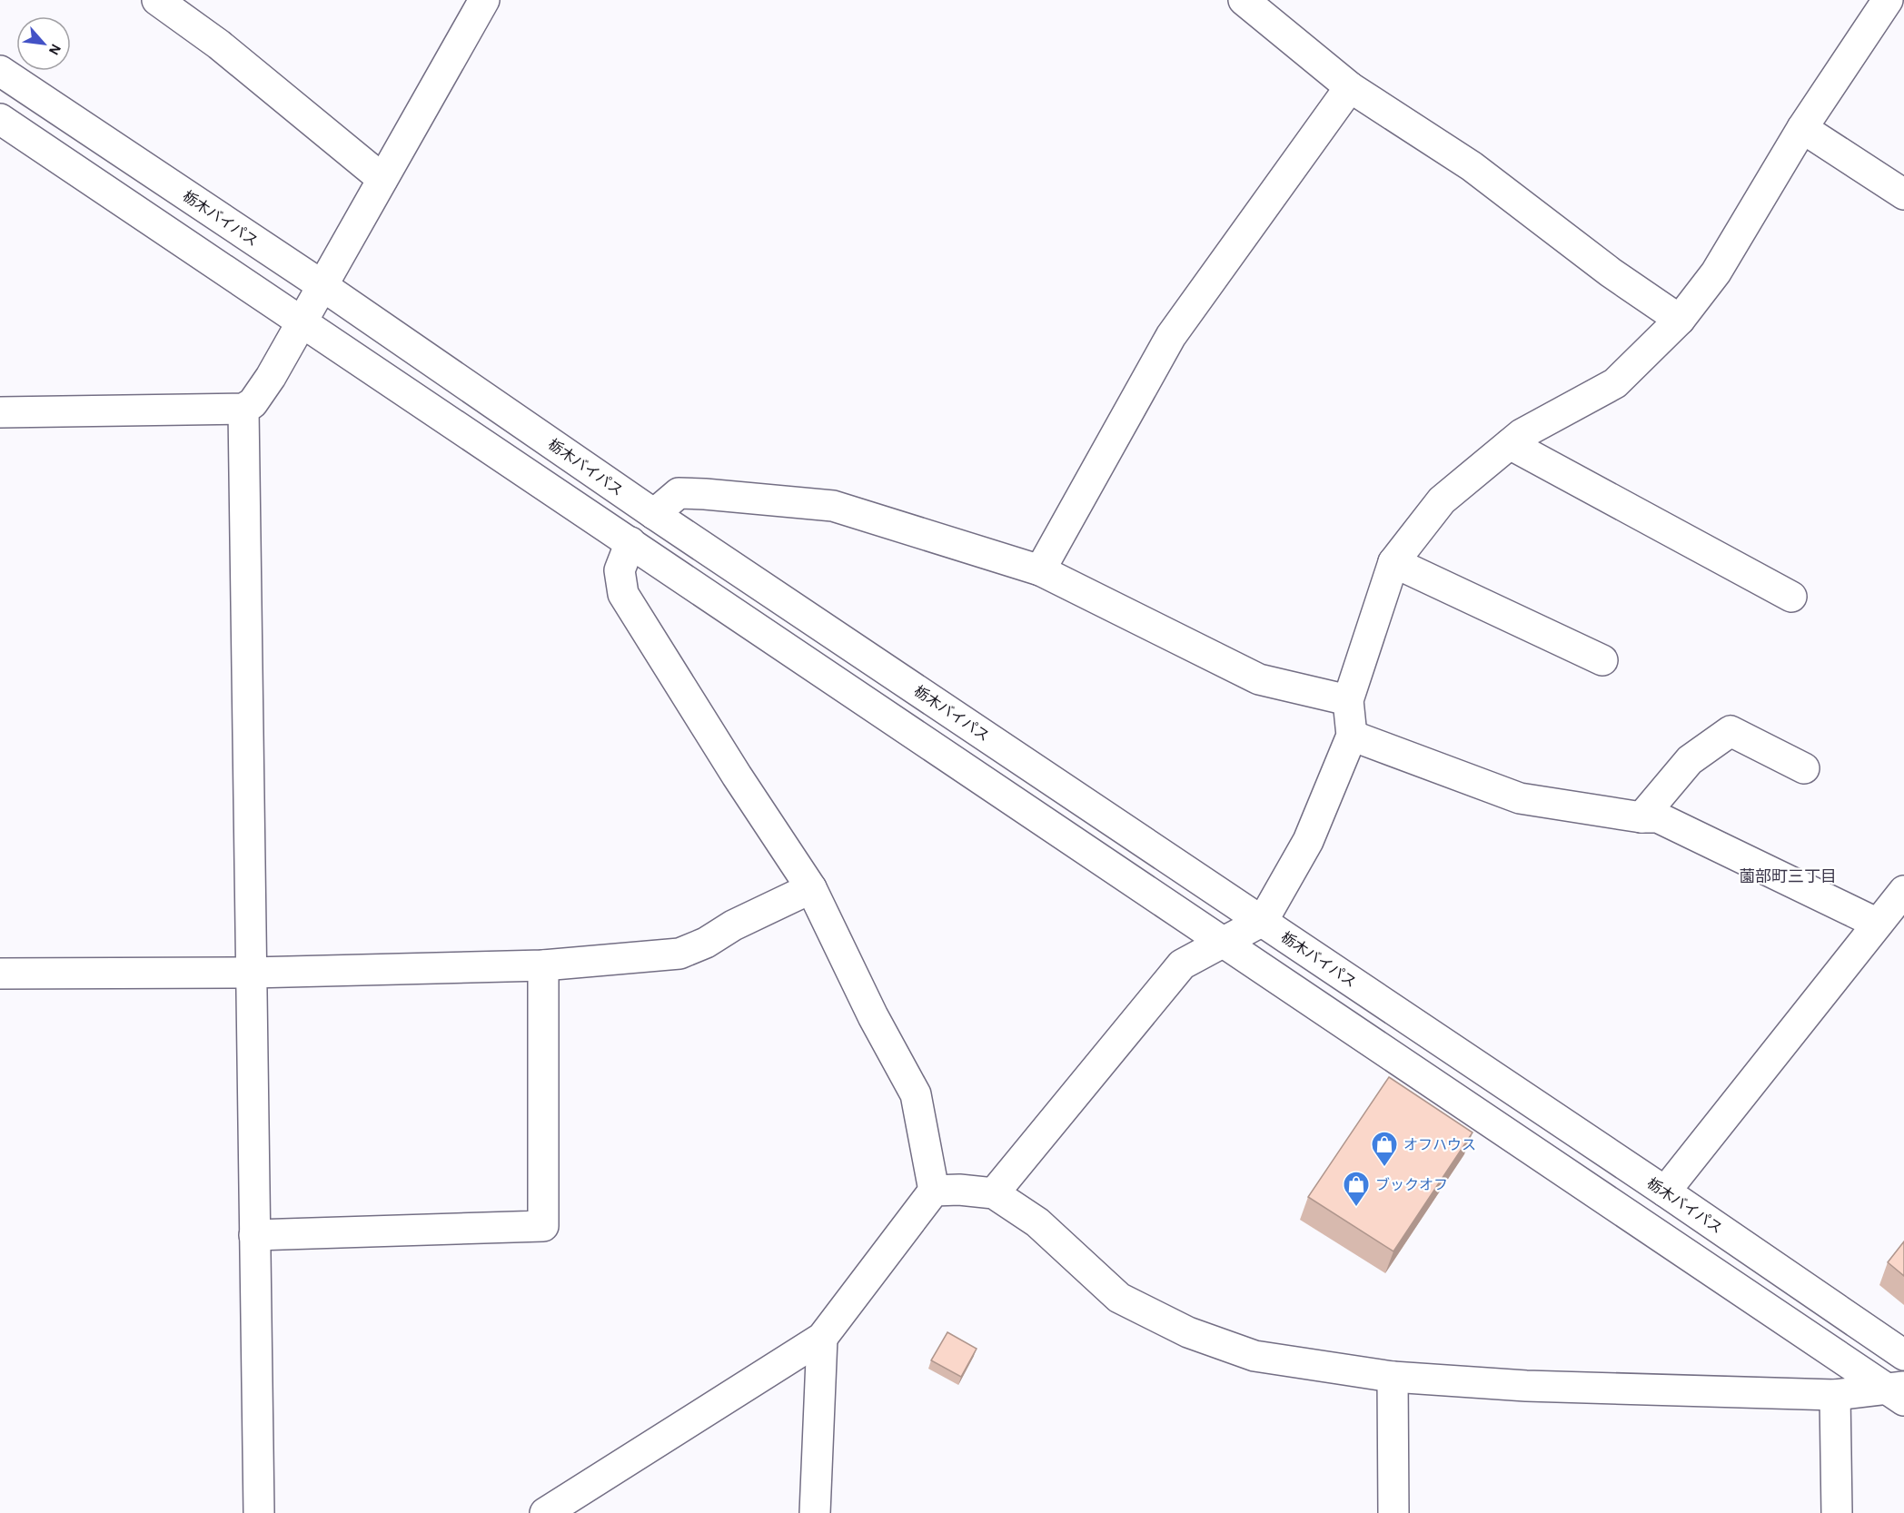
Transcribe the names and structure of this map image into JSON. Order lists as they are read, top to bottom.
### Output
{
  "streets": {
    "street": ["栃木バイパス"]
  },
  "districts": ["薗部町三丁目"],
  "places": {
    "shop": ["オフハウス", "ブックオフ"]
  },
  "north": "bottom right"
}
